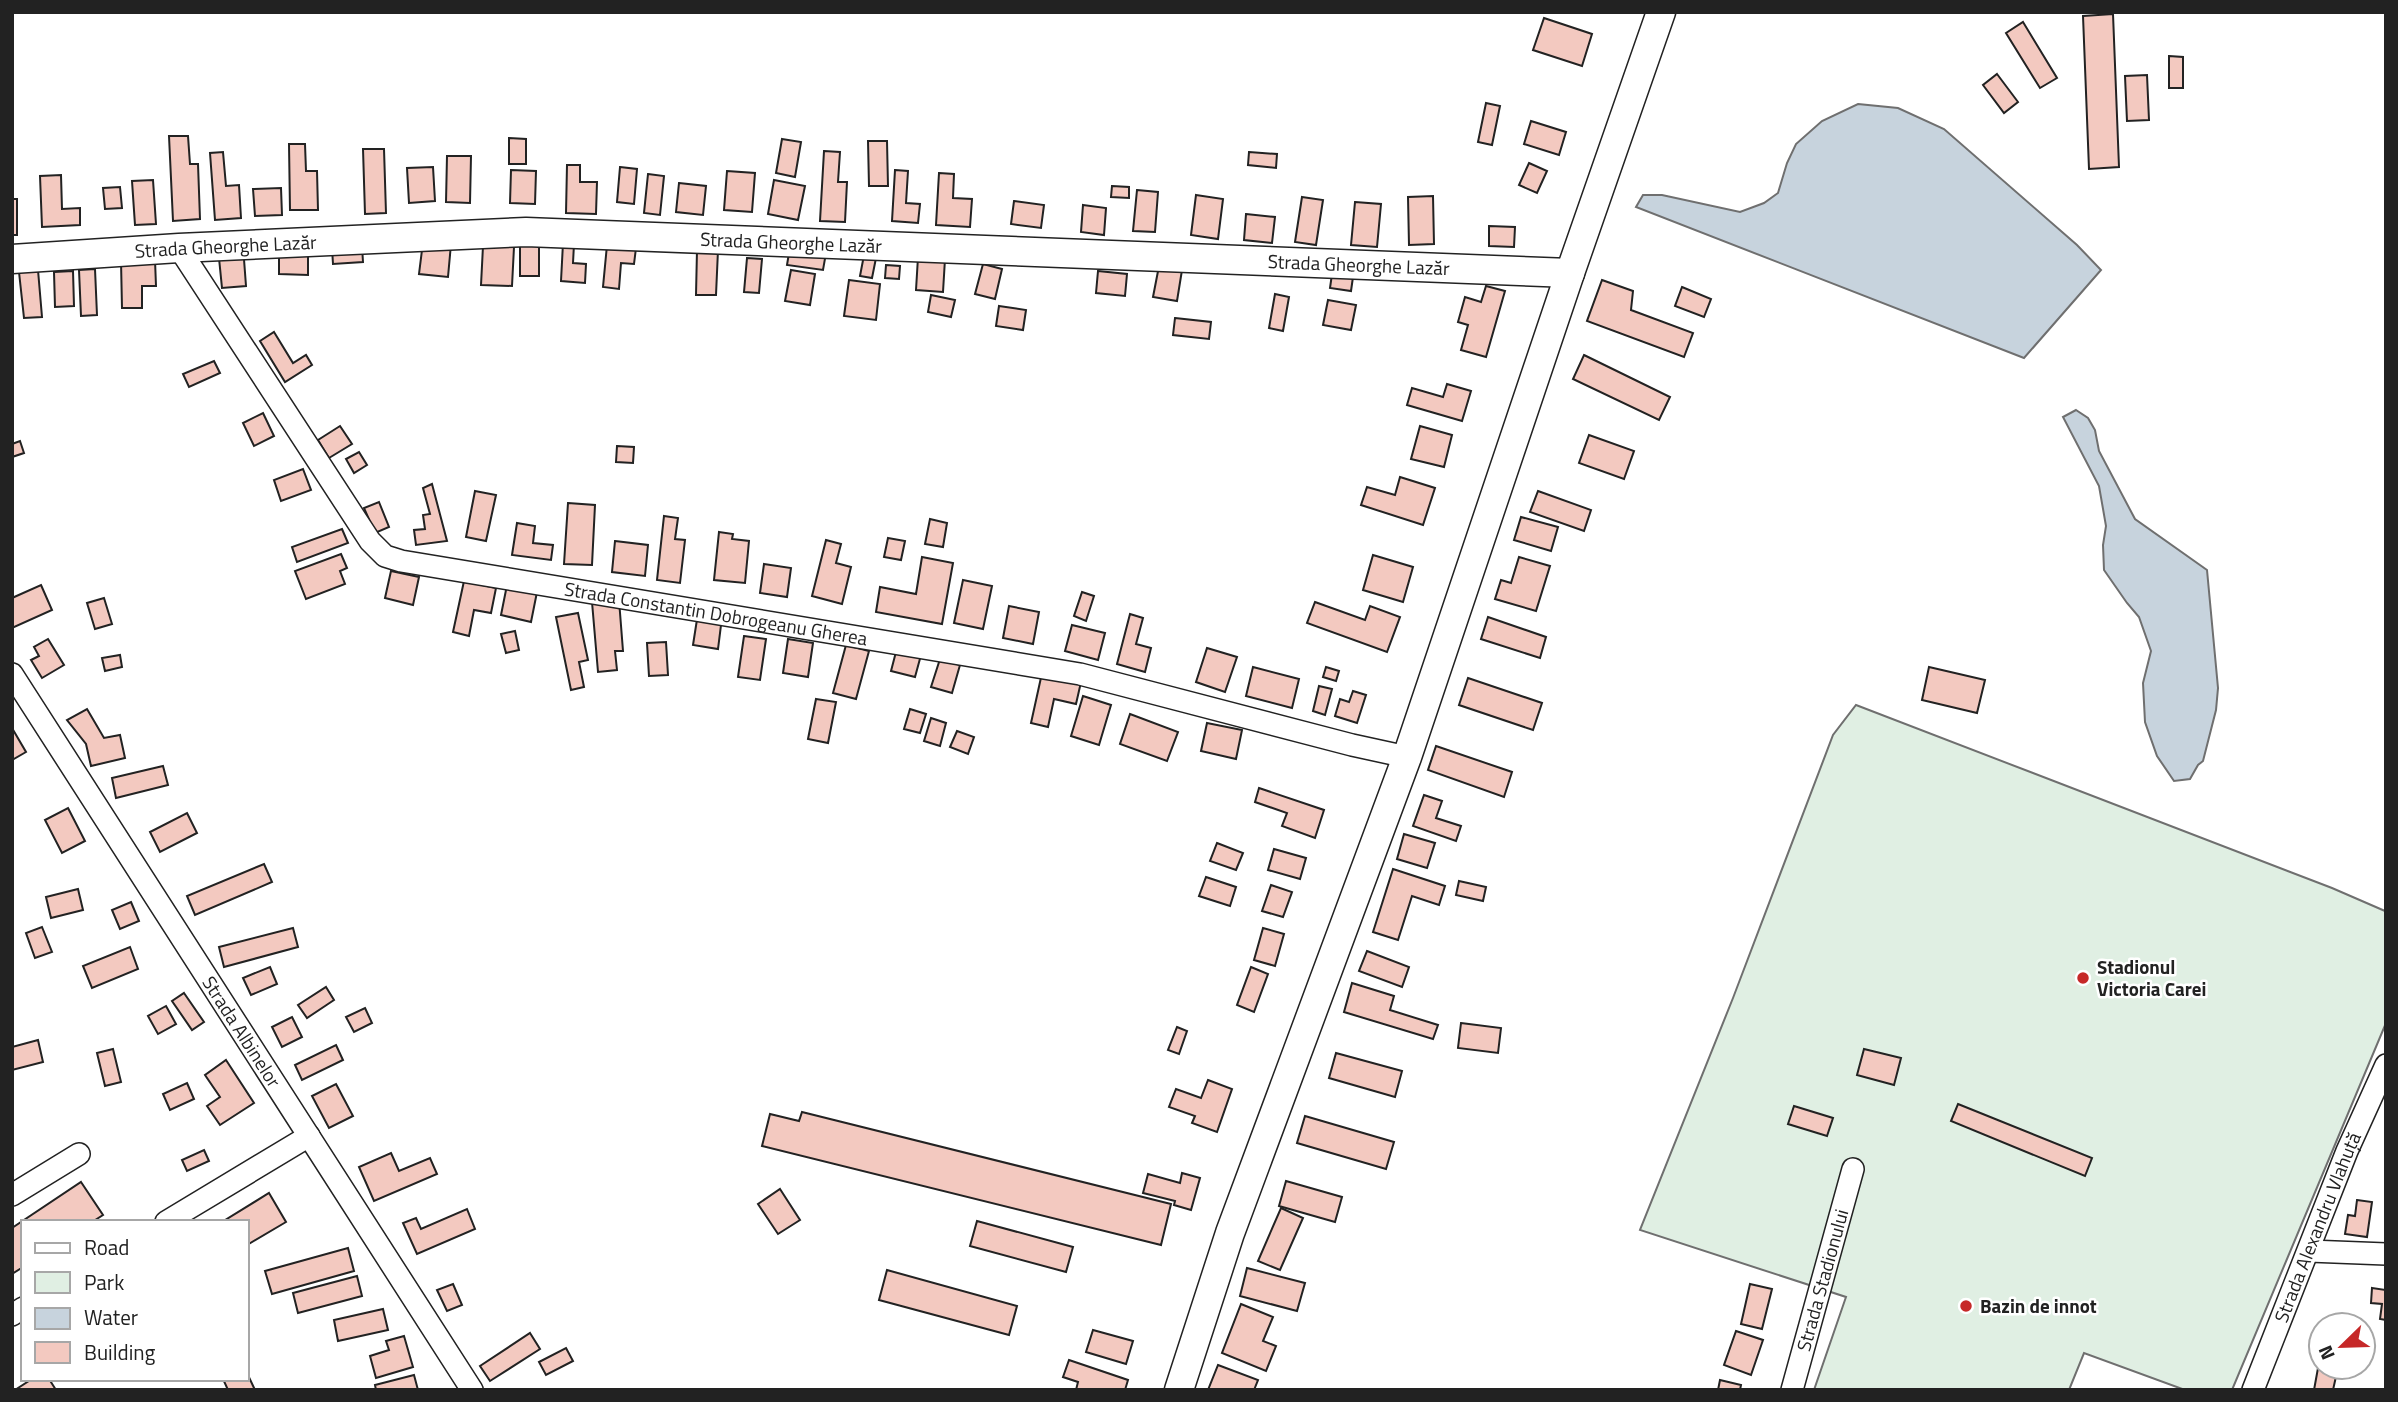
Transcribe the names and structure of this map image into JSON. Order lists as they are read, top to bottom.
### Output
{
  "streets": {
    "main road": ["Strada Gheorghe Lazăr"],
    "street": [
      "Strada Constantin Dobrogeanu Gherea",
      "Strada Albinelor",
      "Strada Alexandru Vlahuță",
      "Strada Stadionului"
    ]
  },
  "crossings": [
    ["Strada Gheorghe Lazăr", "Strada Constantin Dobrogeanu Gherea"]
  ],
  "places": ["Stadionul Victoria Carei", "Bazin de innot"],
  "legend": [
    "Road",
    "Park",
    "Water",
    "Building"
  ],
  "north": "bottom left"
}
